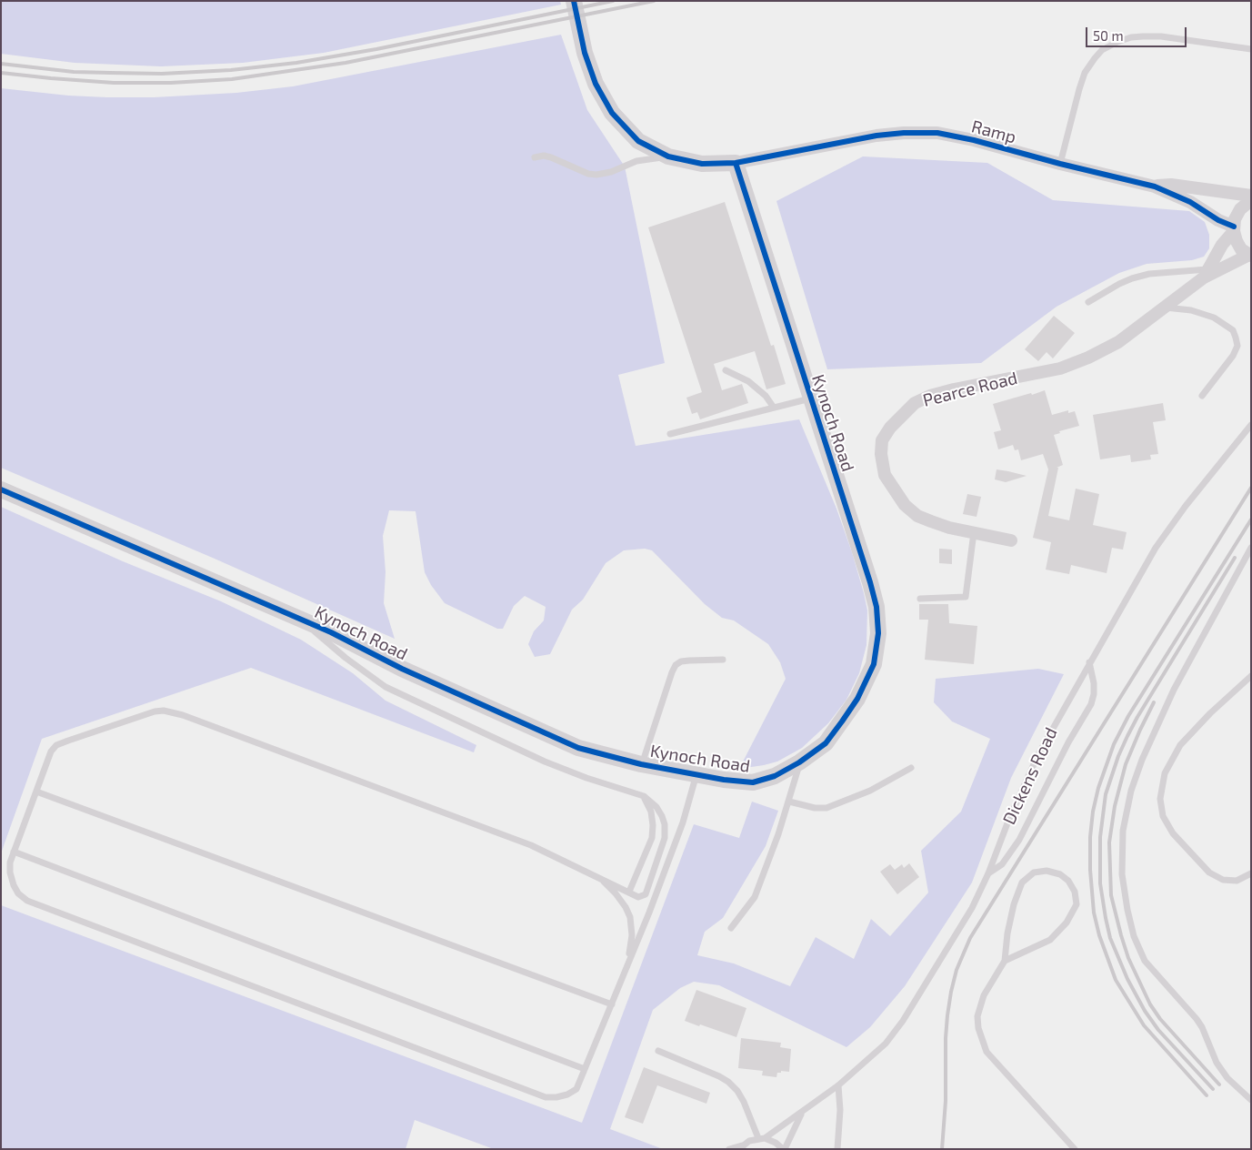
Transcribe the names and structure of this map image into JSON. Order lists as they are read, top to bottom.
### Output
{
  "streets": {
    "street": ["Ramp", "Pearce Road", "Kynoch Road"],
    "lane": ["Dickens Road"]
  },
  "crossings": [
    ["Ramp", "Pearce Road"],
    ["Ramp", "Kynoch Road"]
  ],
  "scale_bar": "50 m"
}
